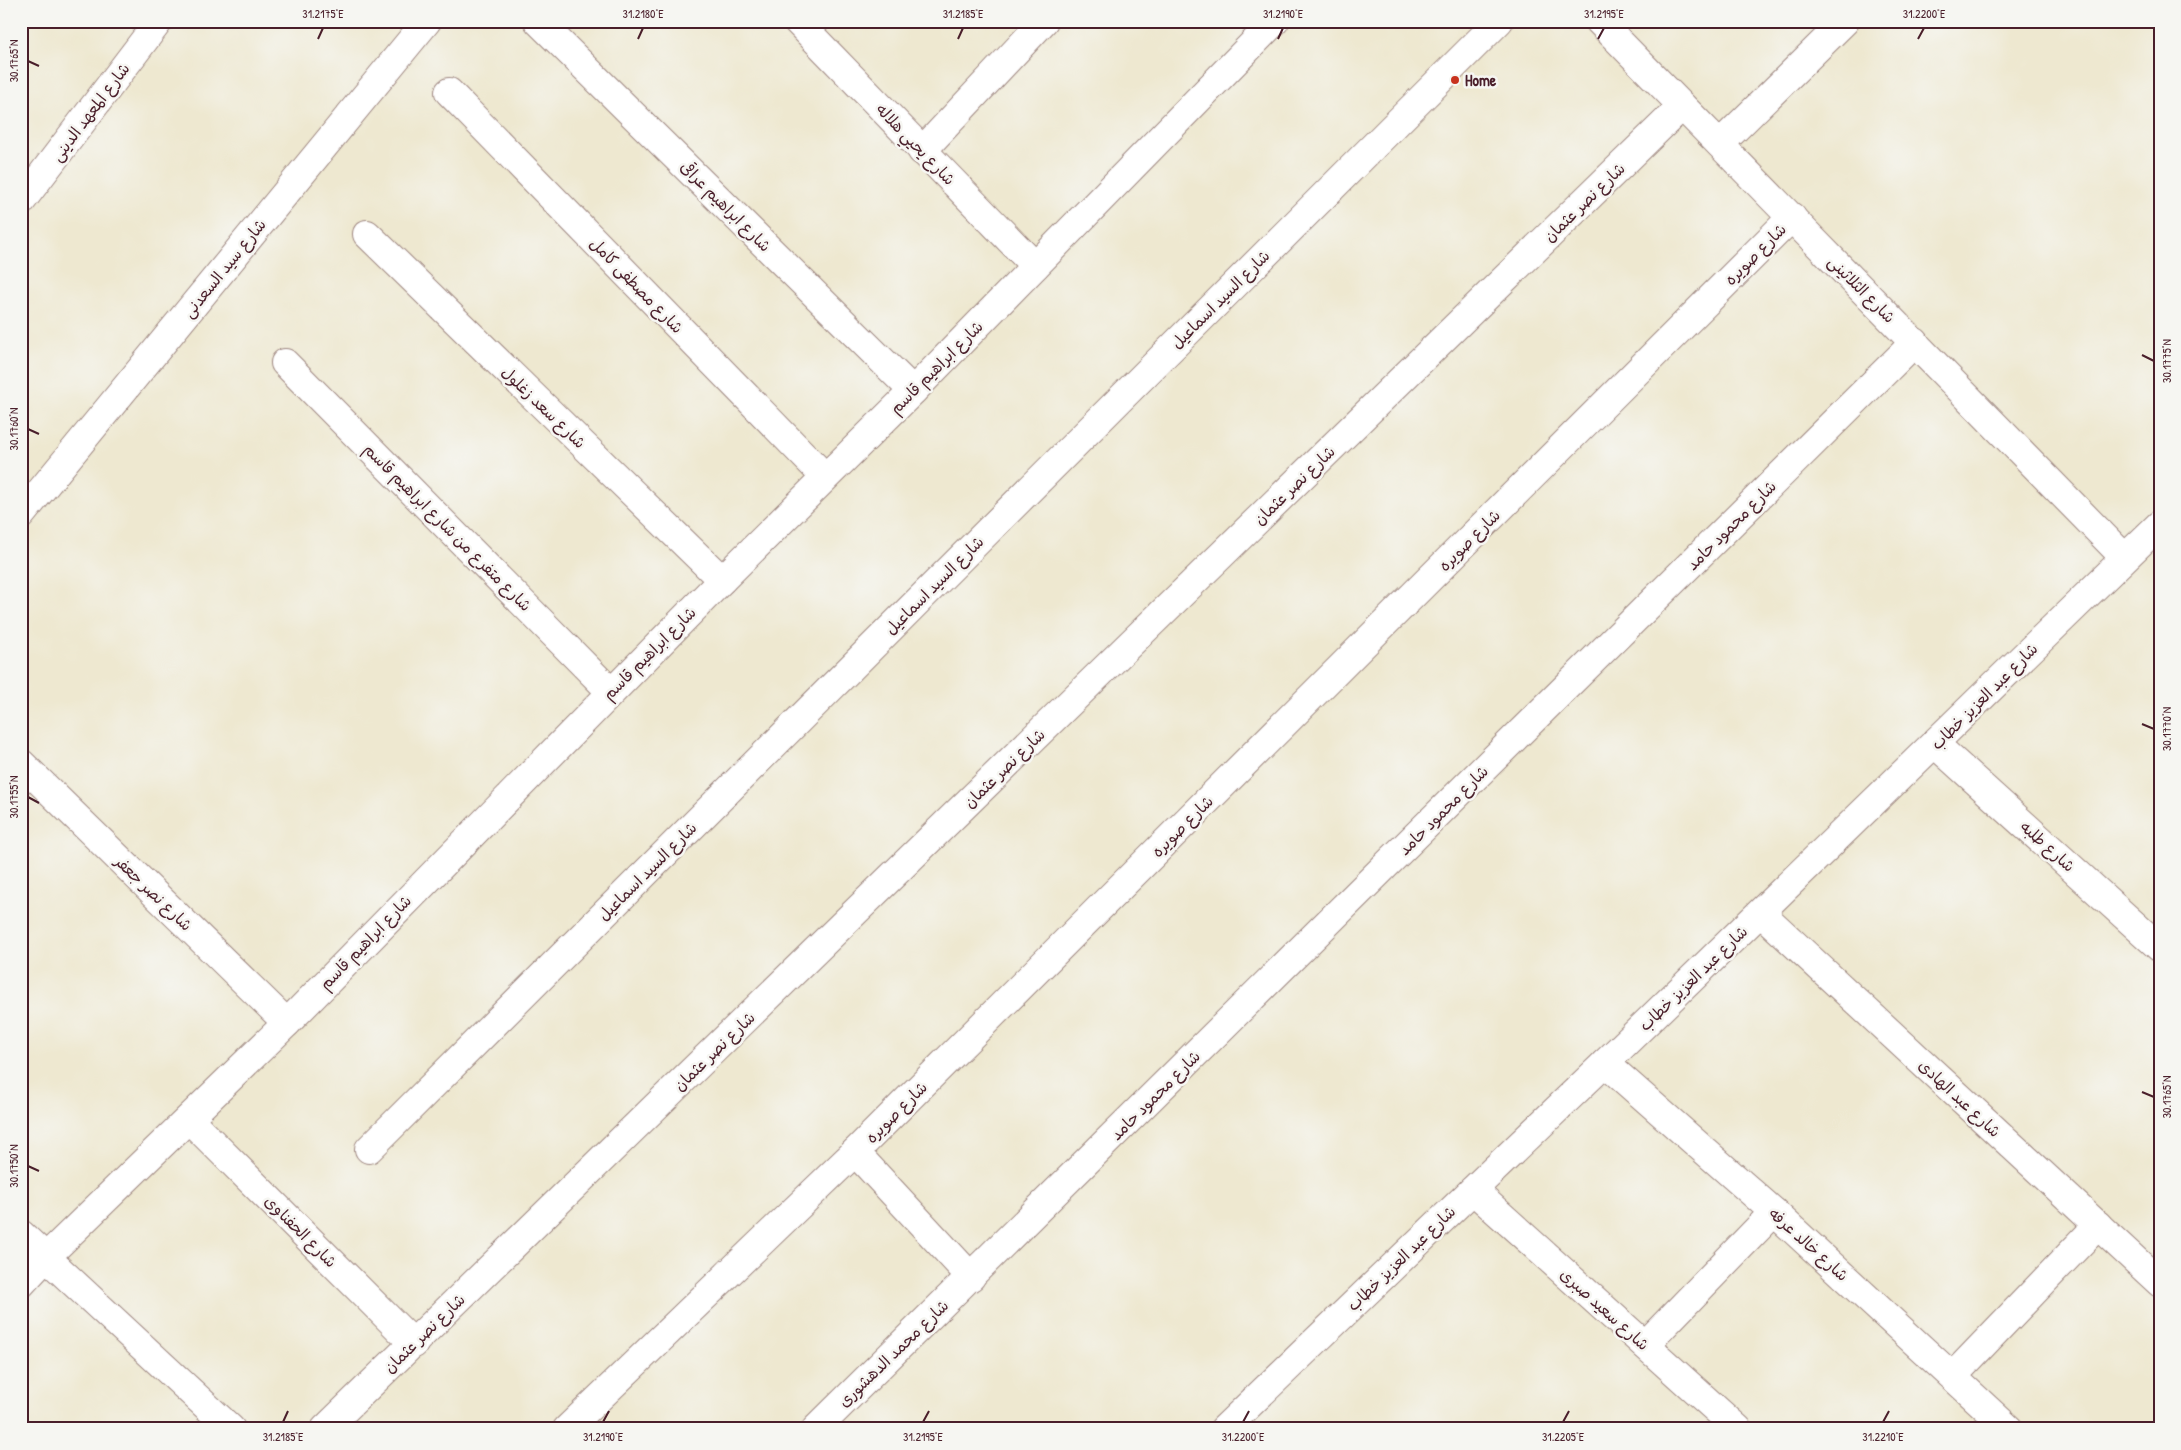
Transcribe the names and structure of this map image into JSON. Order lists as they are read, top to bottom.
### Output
{
  "streets": {
    "street": [
      "شارع المعهد الدينى",
      "شارع يحيي هلاله",
      "شارع نصر عثمان",
      "شارع ابراهيم عراقى",
      "شارع صويره",
      "شارع سيد السعدنى",
      "شارع مصطفى كامل",
      "شارع الثلاثينى",
      "شارع السيد اسماعيل",
      "شارع ابراهيم قاسم",
      "شارع سعد زغلول",
      "شارع محمود حامد",
      "شارع متفرع من شارع ابراهيم قاسم",
      "شارع عبد العزيز خطاب",
      "شارع طلبه",
      "شارع نصر جعفر",
      "شارع عبد الهادى",
      "شارع الحفناوى",
      "شارع خالد عرفه",
      "شارع سعيد صبرى",
      "شارع محمد الدهشورى"
    ]
  },
  "crossings": [
    ["شارع يحيي هلاله", "شارع ابراهيم قاسم"],
    ["شارع نصر عثمان", "شارع الثلاثينى"],
    ["شارع نصر عثمان", "شارع الحفناوى"],
    ["شارع ابراهيم عراقى", "شارع ابراهيم قاسم"],
    ["شارع صويره", "شارع الثلاثينى"],
    ["شارع مصطفى كامل", "شارع ابراهيم قاسم"],
    ["شارع الثلاثينى", "شارع محمود حامد"],
    ["شارع الثلاثينى", "شارع عبد العزيز خطاب"],
    ["شارع ابراهيم قاسم", "شارع سعد زغلول"],
    ["شارع ابراهيم قاسم", "شارع متفرع من شارع ابراهيم قاسم"],
    ["شارع ابراهيم قاسم", "شارع نصر جعفر"],
    ["شارع ابراهيم قاسم", "شارع الحفناوى"],
    ["شارع محمود حامد", "شارع محمد الدهشورى"],
    ["شارع عبد العزيز خطاب", "شارع طلبه"],
    ["شارع عبد العزيز خطاب", "شارع عبد الهادى"],
    ["شارع عبد العزيز خطاب", "شارع خالد عرفه"],
    ["شارع عبد العزيز خطاب", "شارع سعيد صبرى"]
  ],
  "places": ["Home"],
  "coordinates": [
    "31.2175°E",
    "31.2180°E",
    "31.2185°E",
    "31.2190°E",
    "31.2195°E",
    "31.2200°E",
    "30.1765°N",
    "30.1775°N",
    "30.1760°N",
    "30.1770°N",
    "30.1755°N",
    "30.1750°N",
    "31.2205°E",
    "31.2210°E"
  ]
}
